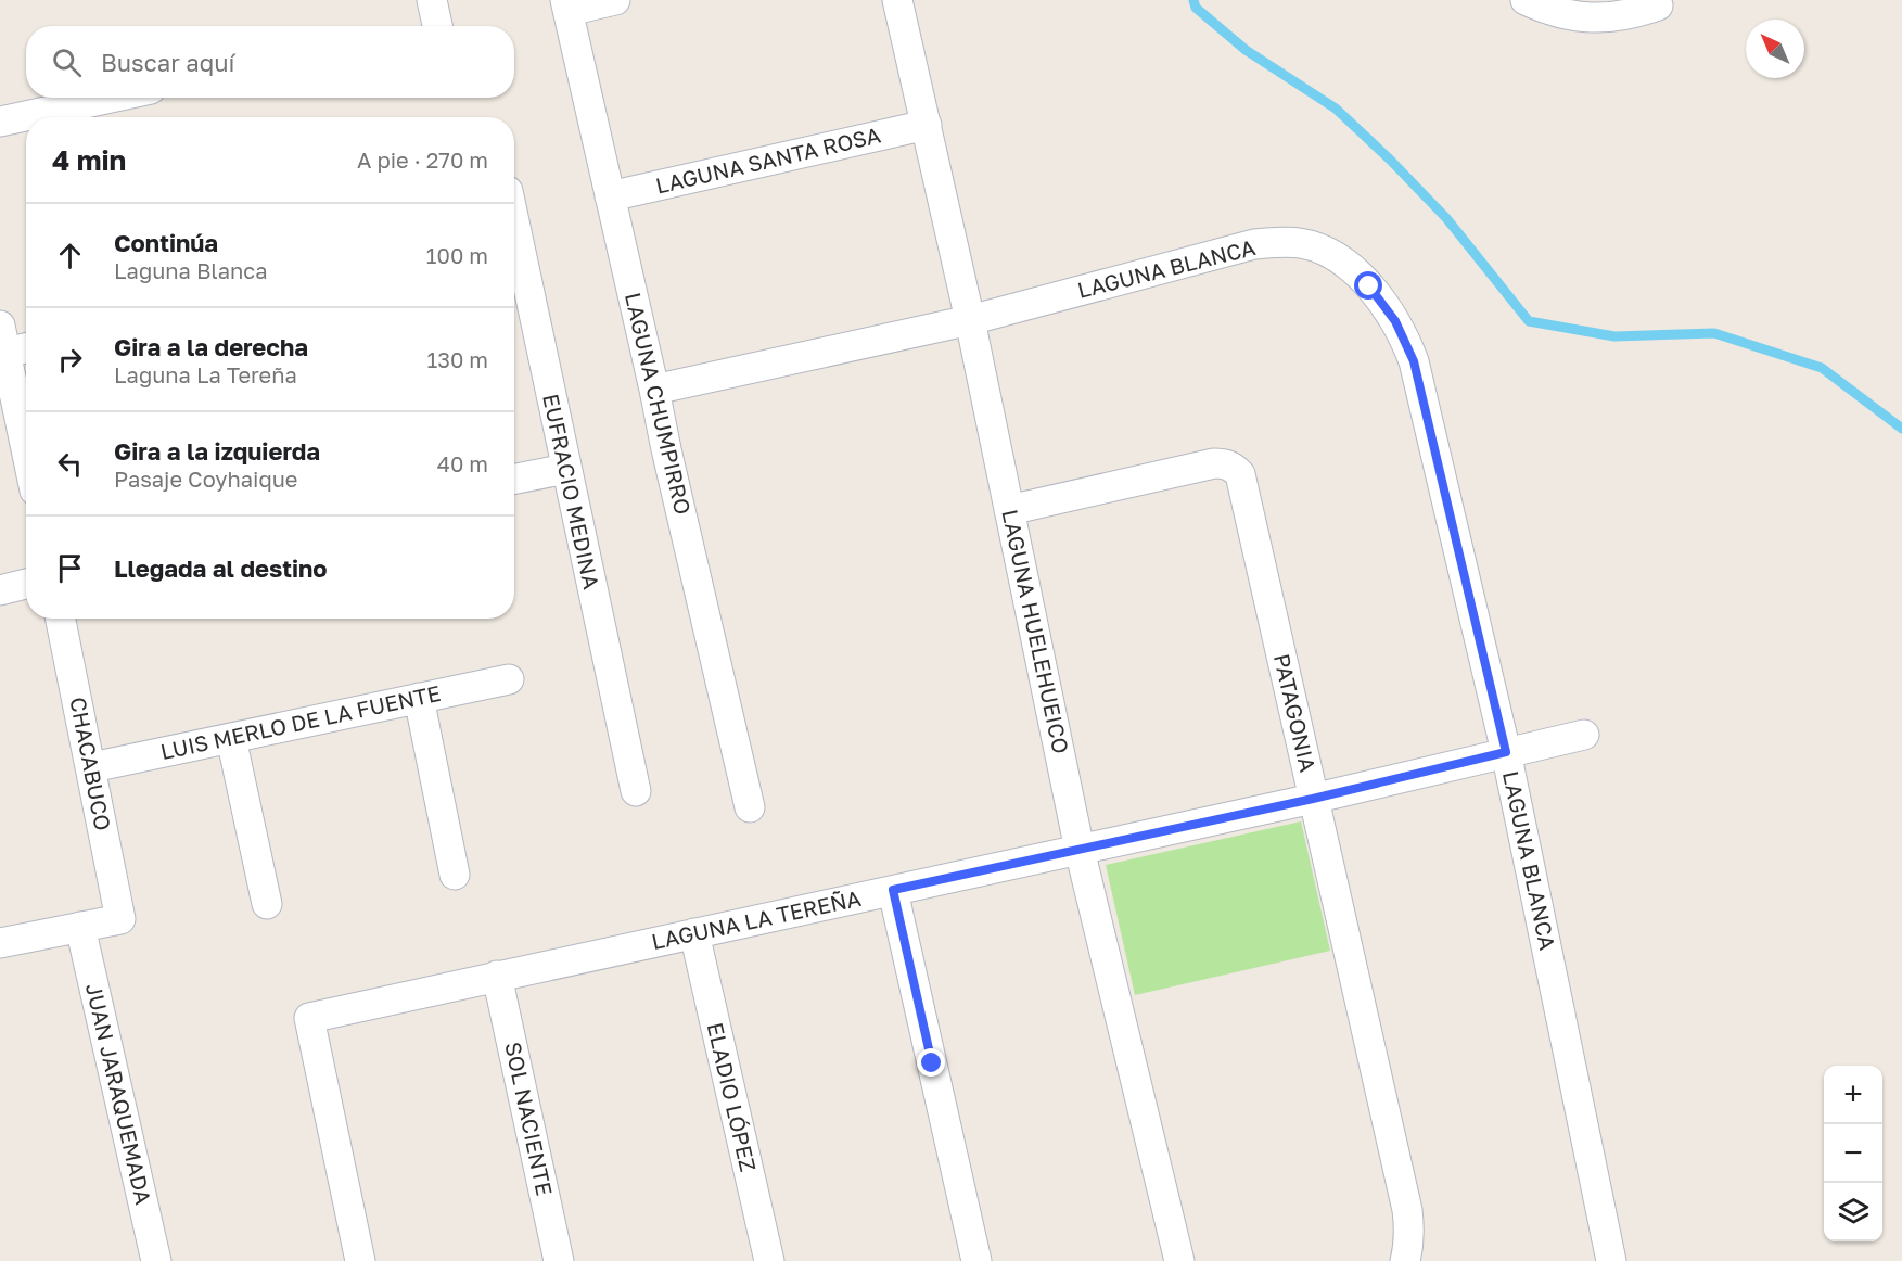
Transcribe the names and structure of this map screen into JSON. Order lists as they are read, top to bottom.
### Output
{
  "streets": {
    "street": [
      "LAGUNA SANTA ROSA",
      "LAGUNA BLANCA",
      "LAGUNA CHUMPIRRO",
      "EUFRACIO MEDINA",
      "LAGUNA HUELEHUEICO",
      "PATAGONIA",
      "LUIS MERLO DE LA FUENTE",
      "CHACABUCO",
      "LAGUNA LA TEREÑA",
      "JUAN JARAQUEMADA",
      "ELADIO LÓPEZ",
      "SOL NACIENTE"
    ]
  },
  "crossings": [
    ["LAGUNA SANTA ROSA", "LAGUNA CHUMPIRRO"],
    ["LAGUNA SANTA ROSA", "LAGUNA HUELEHUEICO"],
    ["LAGUNA BLANCA", "LAGUNA CHUMPIRRO"],
    ["LAGUNA BLANCA", "LAGUNA HUELEHUEICO"],
    ["LAGUNA BLANCA", "LAGUNA LA TEREÑA"],
    ["LAGUNA HUELEHUEICO", "PATAGONIA"],
    ["LAGUNA HUELEHUEICO", "LAGUNA LA TEREÑA"],
    ["PATAGONIA", "LAGUNA LA TEREÑA"],
    ["LUIS MERLO DE LA FUENTE", "CHACABUCO"],
    ["CHACABUCO", "JUAN JARAQUEMADA"],
    ["LAGUNA LA TEREÑA", "ELADIO LÓPEZ"],
    ["LAGUNA LA TEREÑA", "SOL NACIENTE"]
  ],
  "north": "top left",
  "page": {
    "search": "Buscar aquí",
    "heading": ["4 min", "A pie · 270 m"],
    "list": [
      ["Continúa", "Laguna Blanca", "100 m"],
      ["Gira a la derecha", "Laguna La Tereña", "130 m"],
      ["Gira a la izquierda", "Pasaje Coyhaique", "40 m"],
      "Llegada al destino"
    ],
    "map_buttons": ["+", "−"]
  }
}
